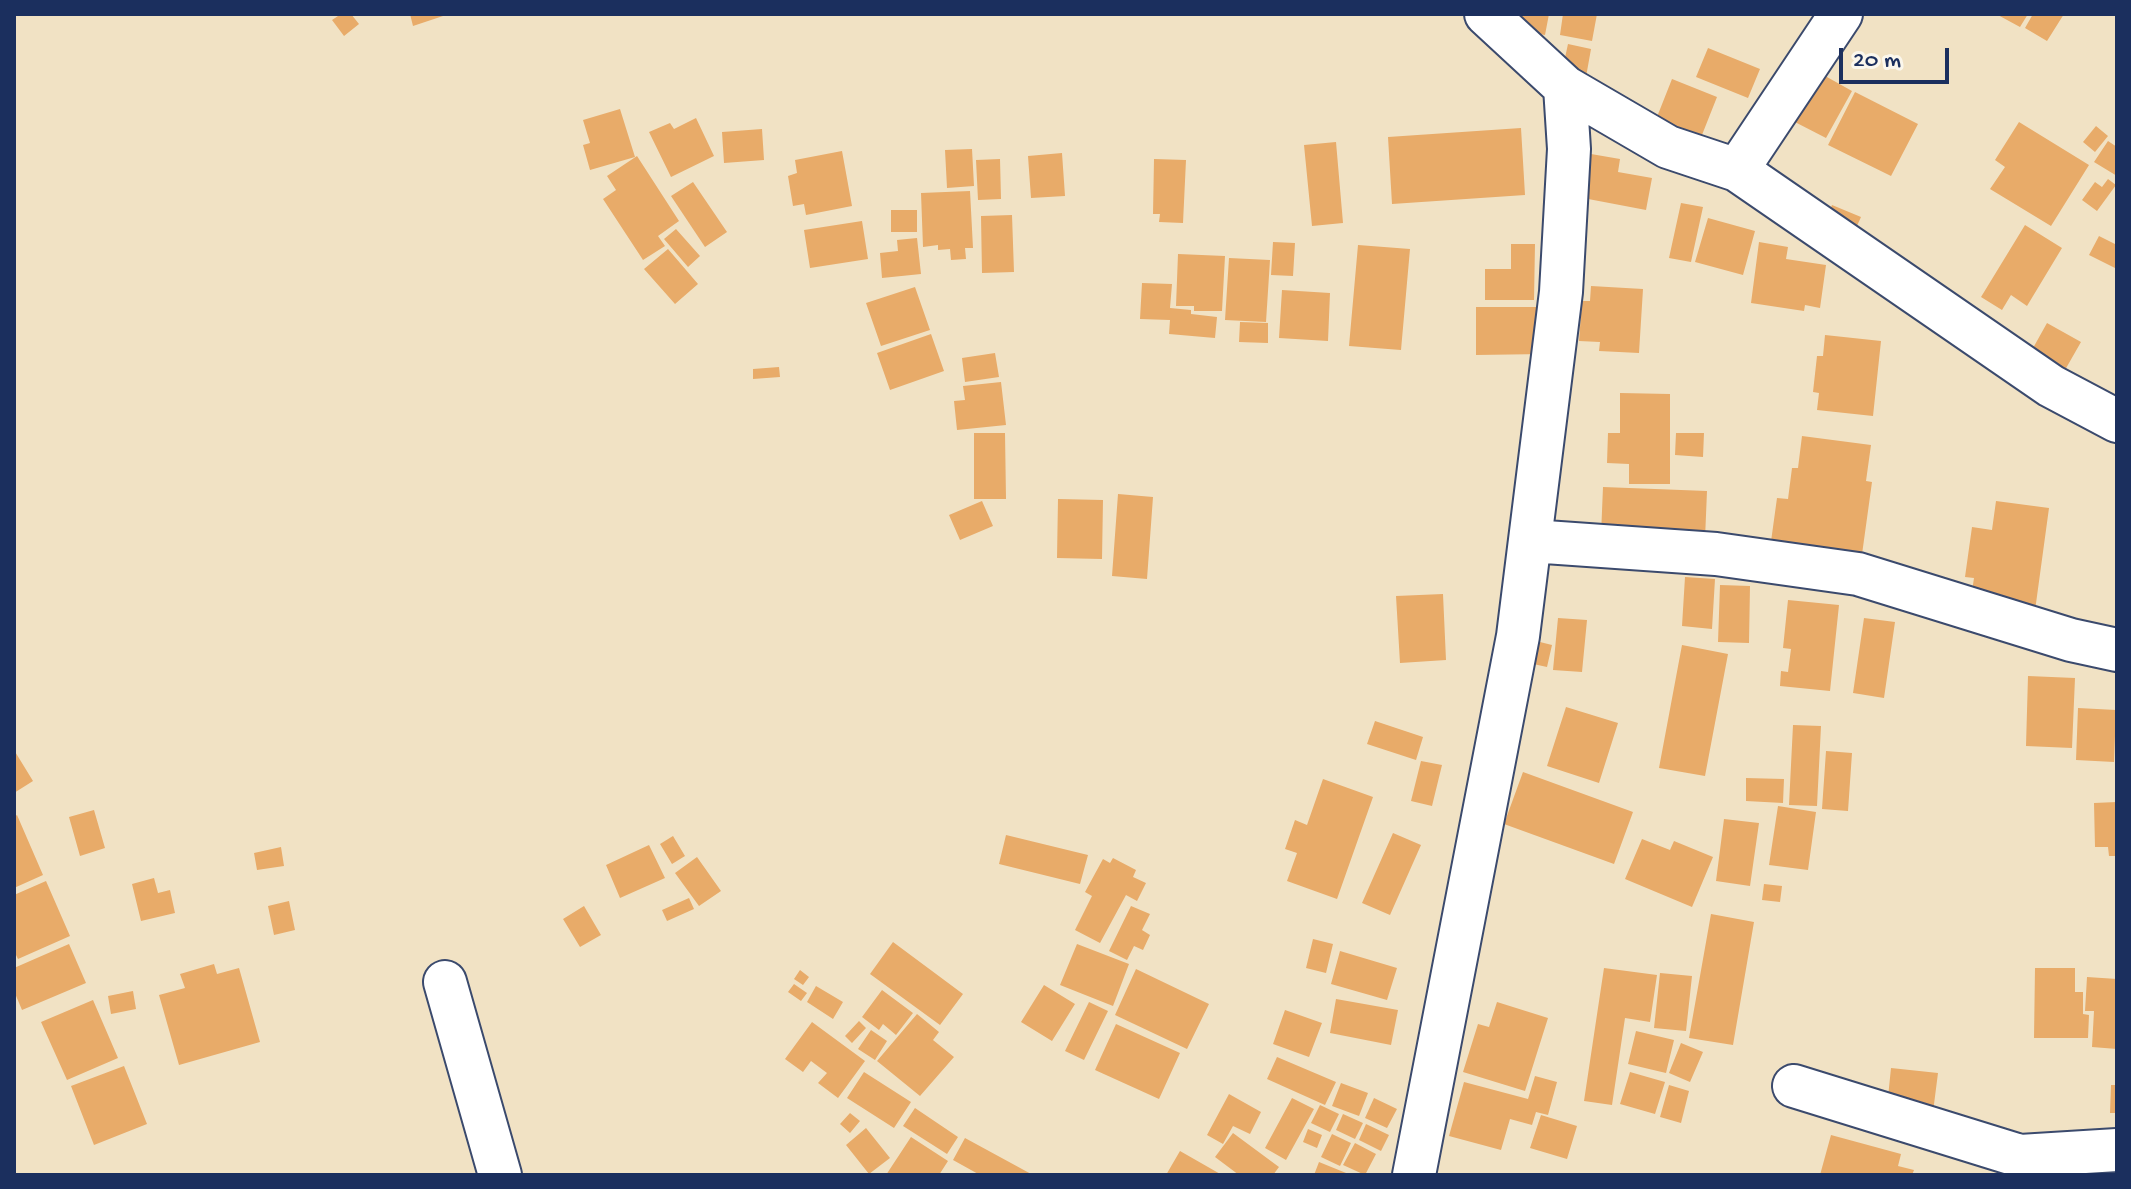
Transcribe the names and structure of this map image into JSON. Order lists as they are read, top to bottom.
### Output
{
  "scale_bar": "20 m"
}
